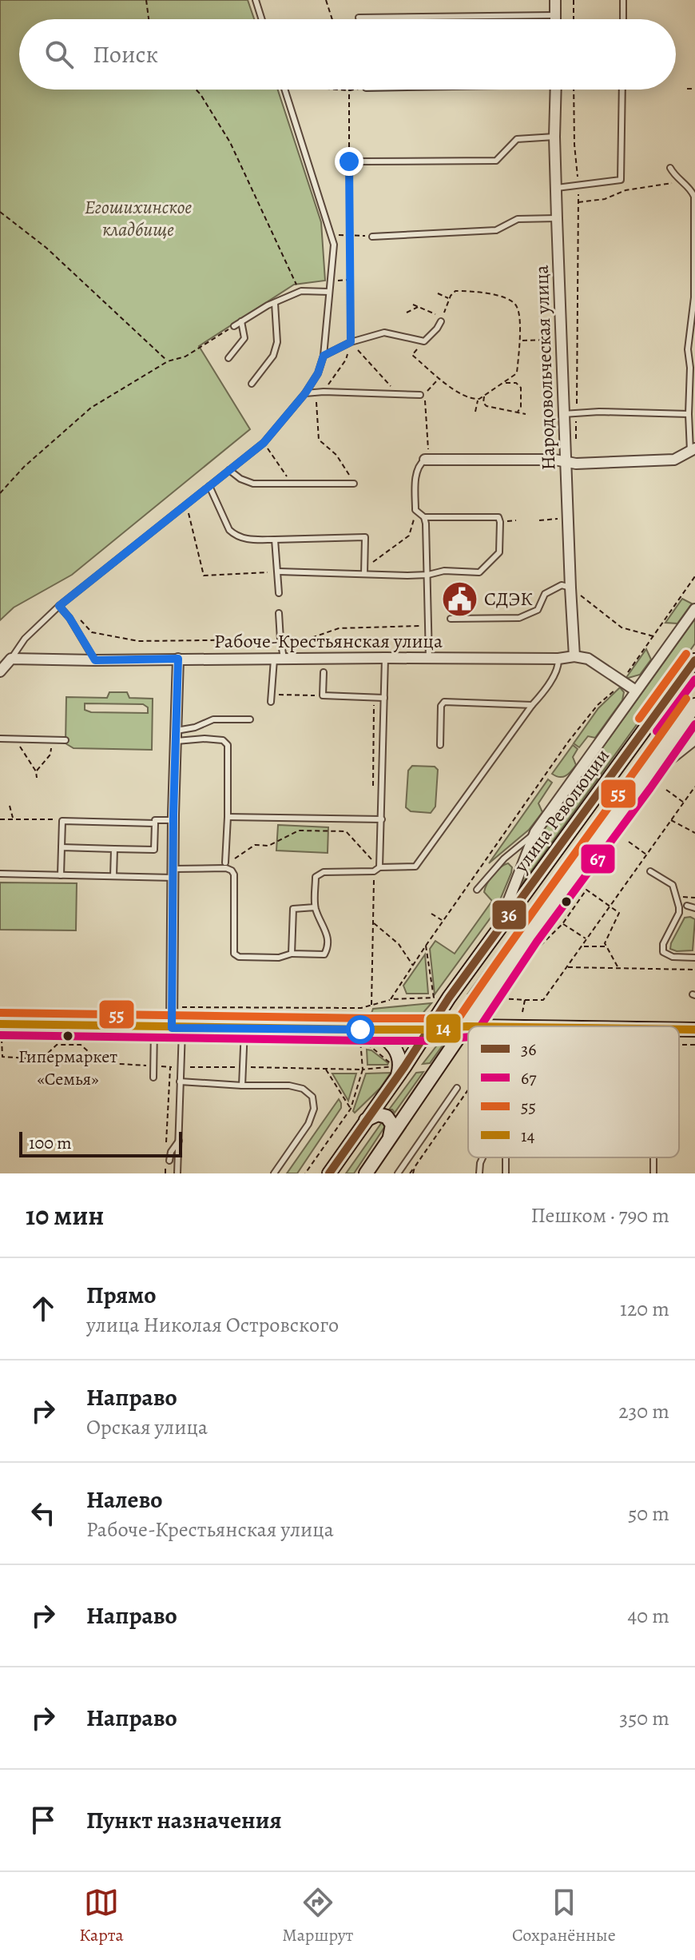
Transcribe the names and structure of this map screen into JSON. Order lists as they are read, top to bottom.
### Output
{
  "streets": {
    "main road": ["улица Революции"],
    "street": ["Народовольческая улица", "Рабоче-Крестьянская улица"]
  },
  "crossings": [
    ["Народовольческая улица", "Рабоче-Крестьянская улица"]
  ],
  "parks": ["Егошихинское кладбище"],
  "places": {
    "public building": ["СДЭК"],
    "other": ["Гипермаркет «Семья»"]
  },
  "lines": [
    "transit line 55",
    "transit line 36",
    "transit line 67",
    "transit line 14"
  ],
  "legend": [
    "36",
    "67",
    "55",
    "14"
  ],
  "scale_bar": "100 m",
  "page": {
    "search": "Поиск",
    "scale": "100 m",
    "heading": ["10 мин", "Пешком · 790 m"],
    "list": [
      ["Прямо", "улица Николая Островского", "120 m"],
      ["Направо", "Орская улица", "230 m"],
      ["Налево", "Рабоче-Крестьянская улица", "50 m"],
      ["Направо", "40 m"],
      ["Направо", "350 m"],
      "Пункт назначения"
    ],
    "nav": ["Карта", "Маршрут", "Сохранённые"]
  }
}
